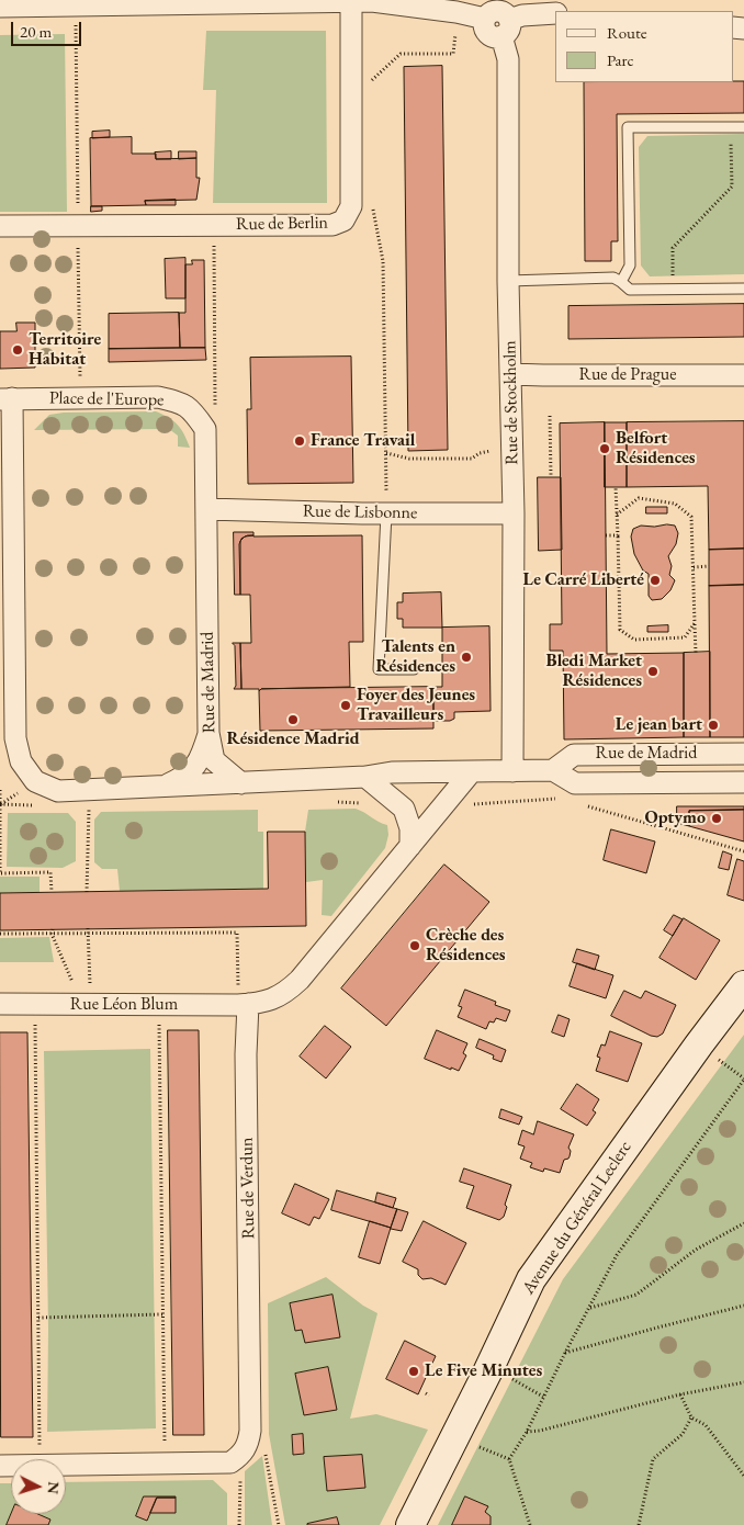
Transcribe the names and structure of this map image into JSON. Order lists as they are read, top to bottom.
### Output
{
  "streets": {
    "street": [
      "Rue de Berlin",
      "Rue de Prague",
      "Place de l'Europe",
      "Rue de Stockholm",
      "Rue de Lisbonne",
      "Rue de Madrid",
      "Rue Léon Blum",
      "Rue de Verdun",
      "Avenue du Général Leclerc"
    ]
  },
  "crossings": [
    ["Rue de Prague", "Rue de Stockholm"],
    ["Place de l'Europe", "Rue de Madrid"],
    ["Rue de Stockholm", "Rue de Lisbonne"],
    ["Rue de Lisbonne", "Rue de Madrid"],
    ["Rue Léon Blum", "Rue de Verdun"]
  ],
  "places": [
    "Territoire Habitat",
    "France Travail",
    "Belfort Résidences",
    "Le Carré Liberté",
    "Talents en Résidences",
    "Bledi Market Résidences",
    "Foyer des Jeunes Travailleurs",
    "Résidence Madrid",
    "Le jean bart",
    "Optymo",
    "Crèche des Résidences",
    "Le Five Minutes"
  ],
  "legend": ["Route", "Parc"],
  "scale_bar": "20 m",
  "north": "right"
}
